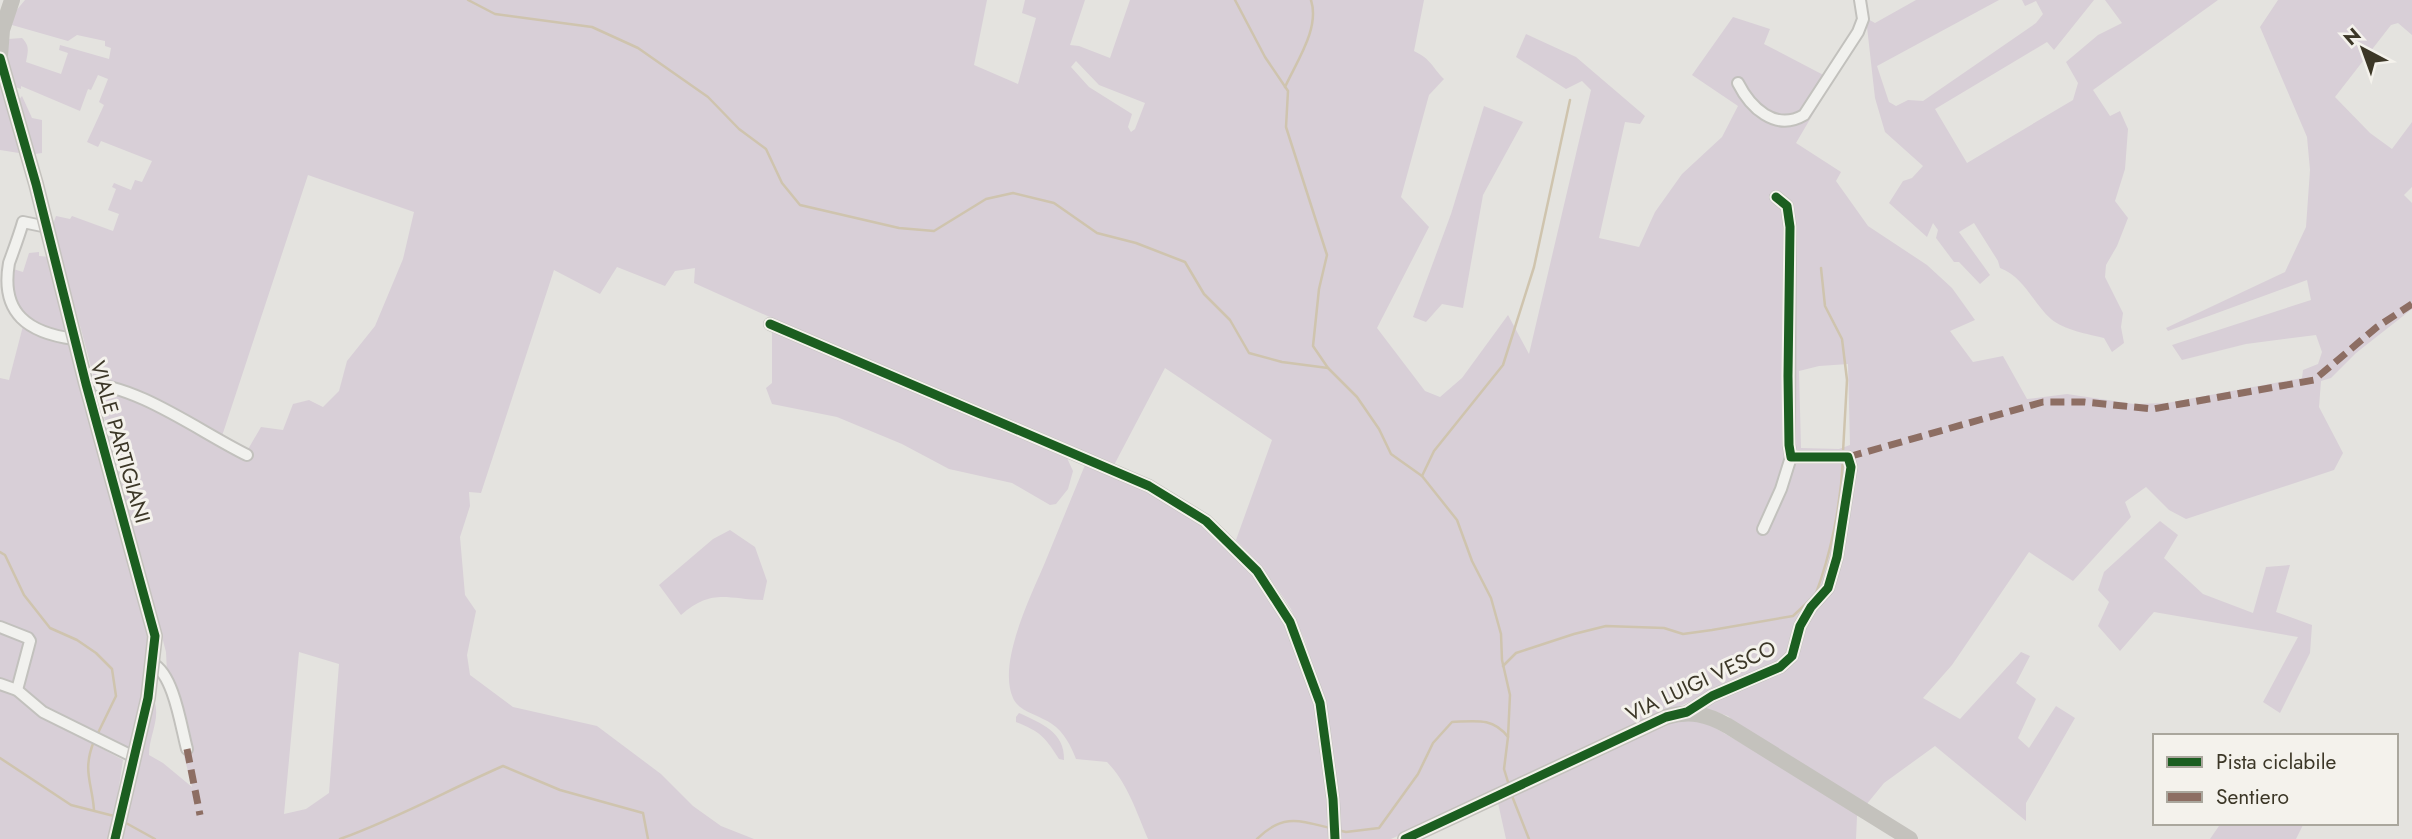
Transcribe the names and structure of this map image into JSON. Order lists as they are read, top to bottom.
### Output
{
  "streets": {
    "main road": ["VIALE PARTIGIANI", "VIA LUIGI VESCO"]
  },
  "legend": ["Pista ciclabile", "Sentiero"],
  "north": "top left"
}
